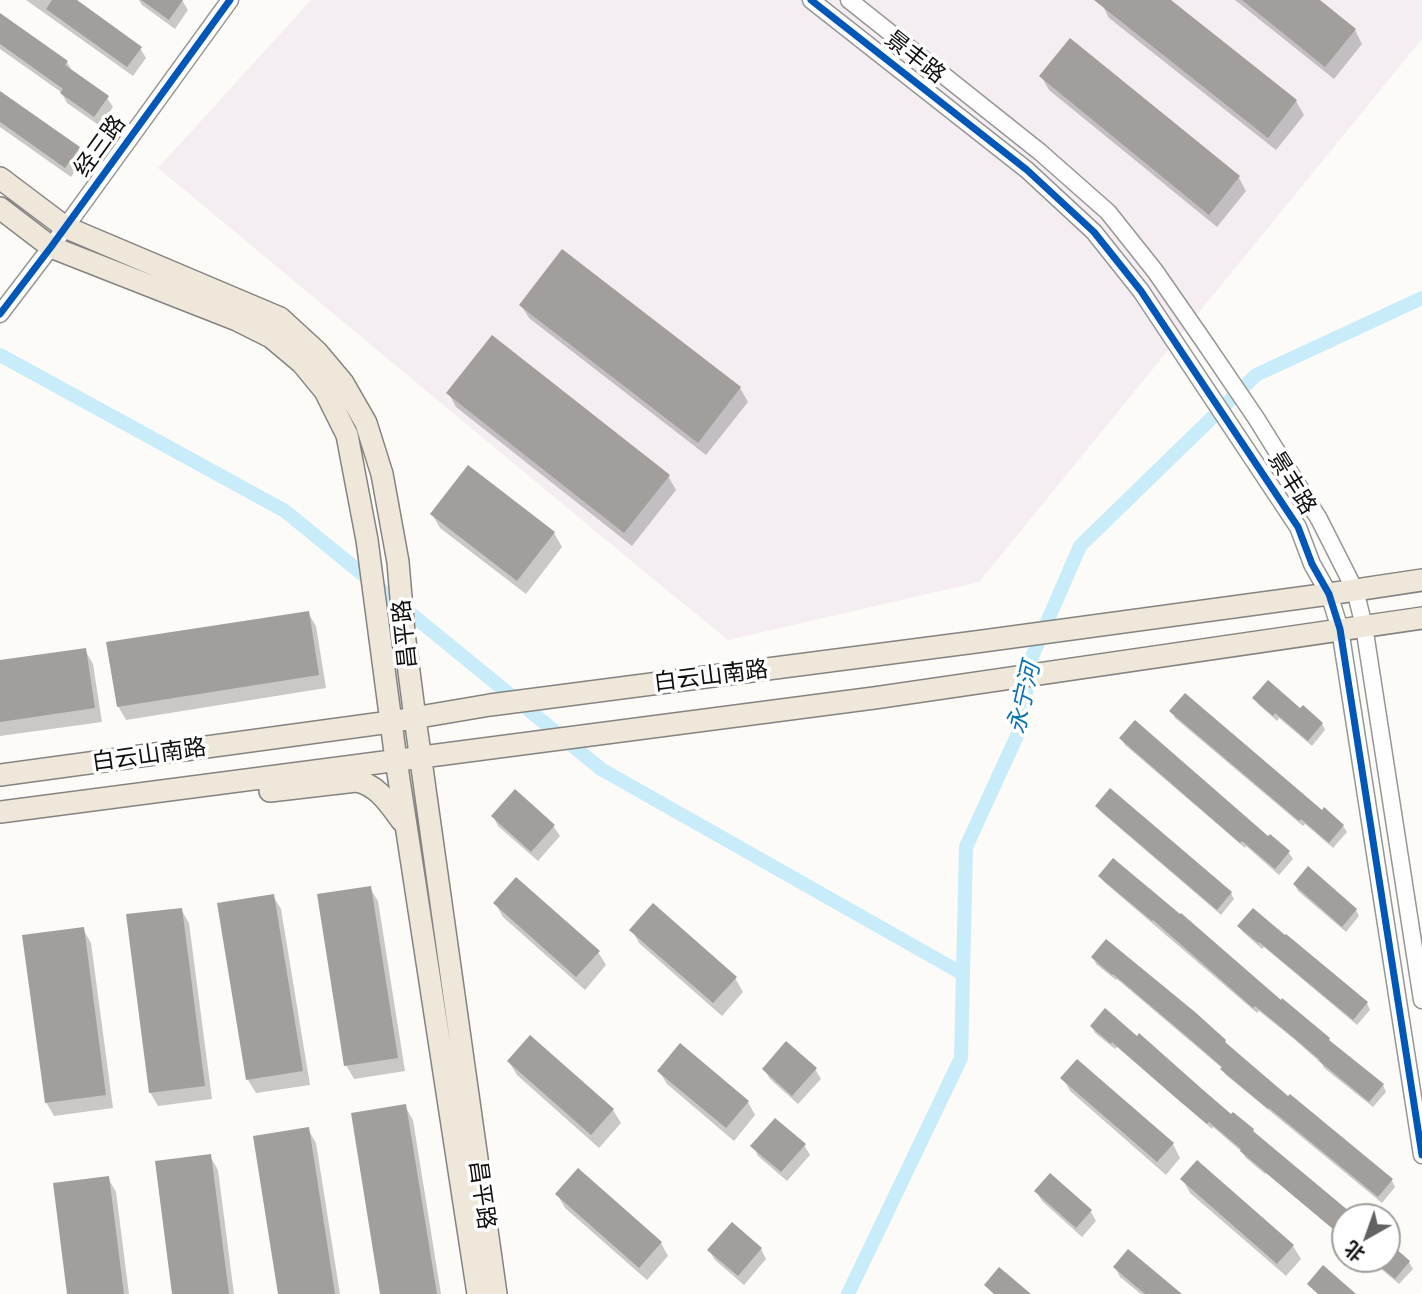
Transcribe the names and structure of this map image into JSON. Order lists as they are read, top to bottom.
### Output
{
  "streets": {
    "main road": ["昌平路", "白云山南路"],
    "street": ["景丰路", "经三路"]
  },
  "crossings": [
    ["景丰路", "白云山南路"],
    ["经三路", "昌平路"],
    ["昌平路", "白云山南路"]
  ],
  "water": ["永宁河"],
  "north": "bottom left"
}
